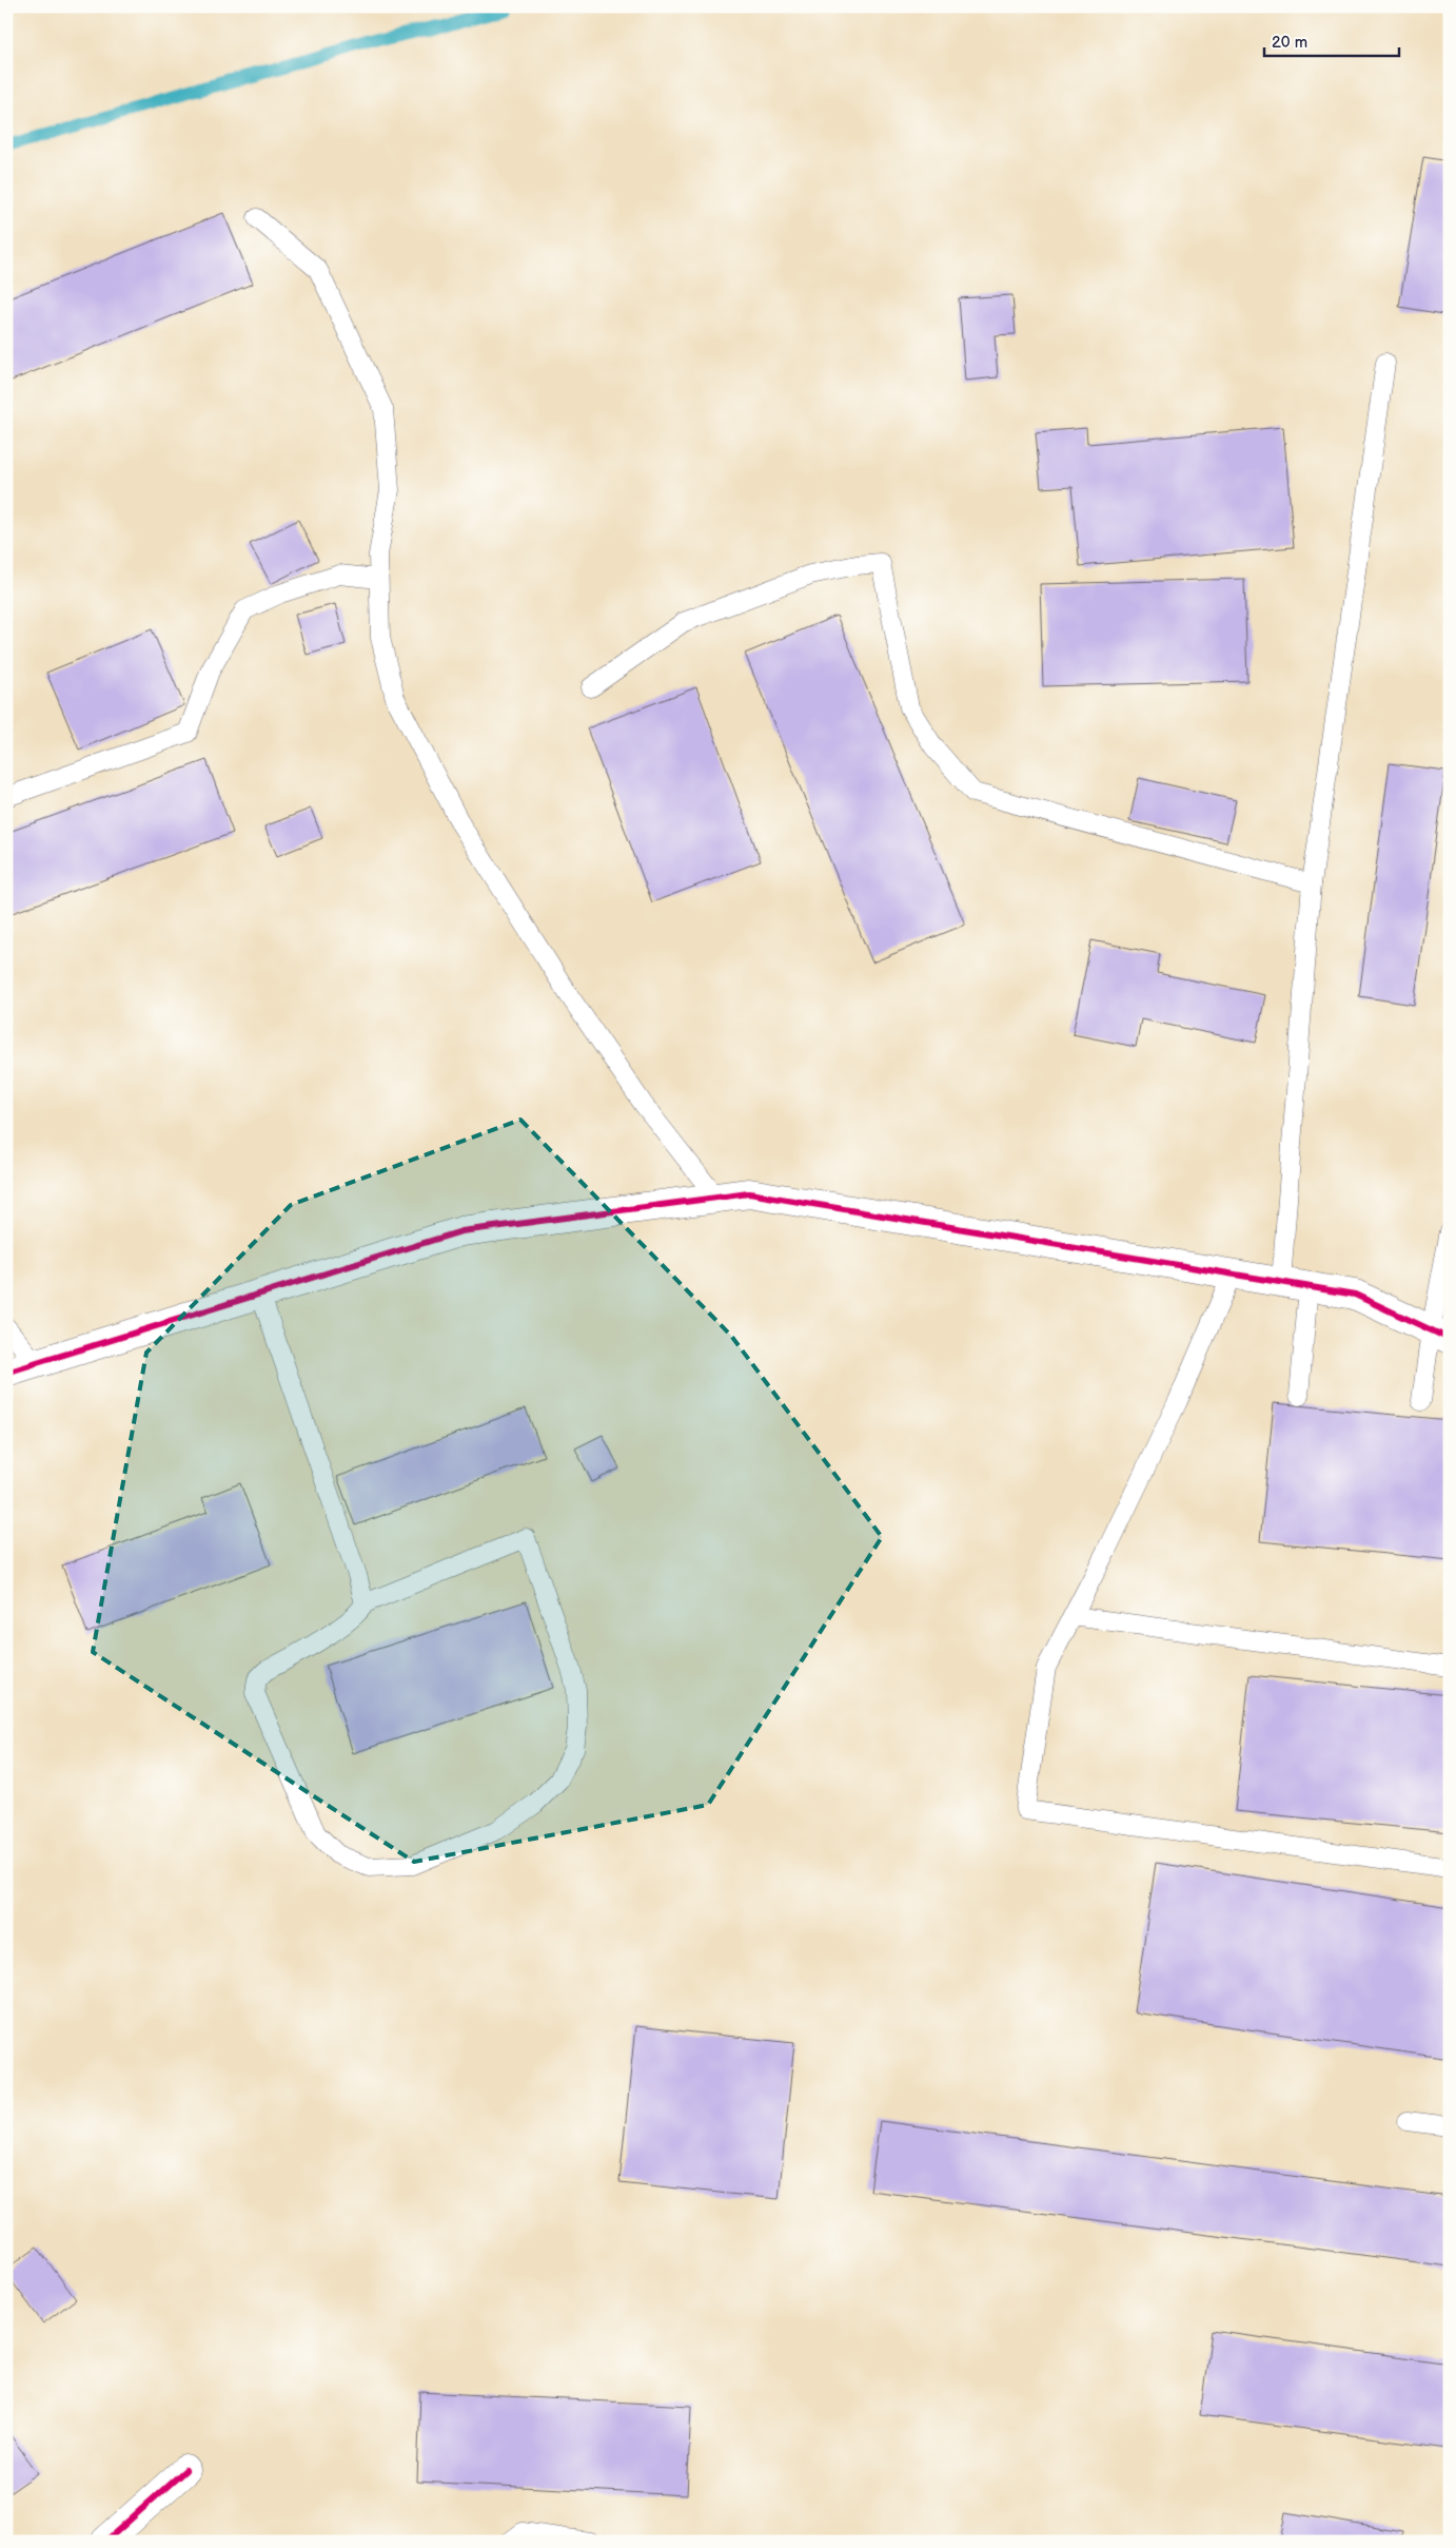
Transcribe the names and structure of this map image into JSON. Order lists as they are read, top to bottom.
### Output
{
  "scale_bar": "20 m"
}
